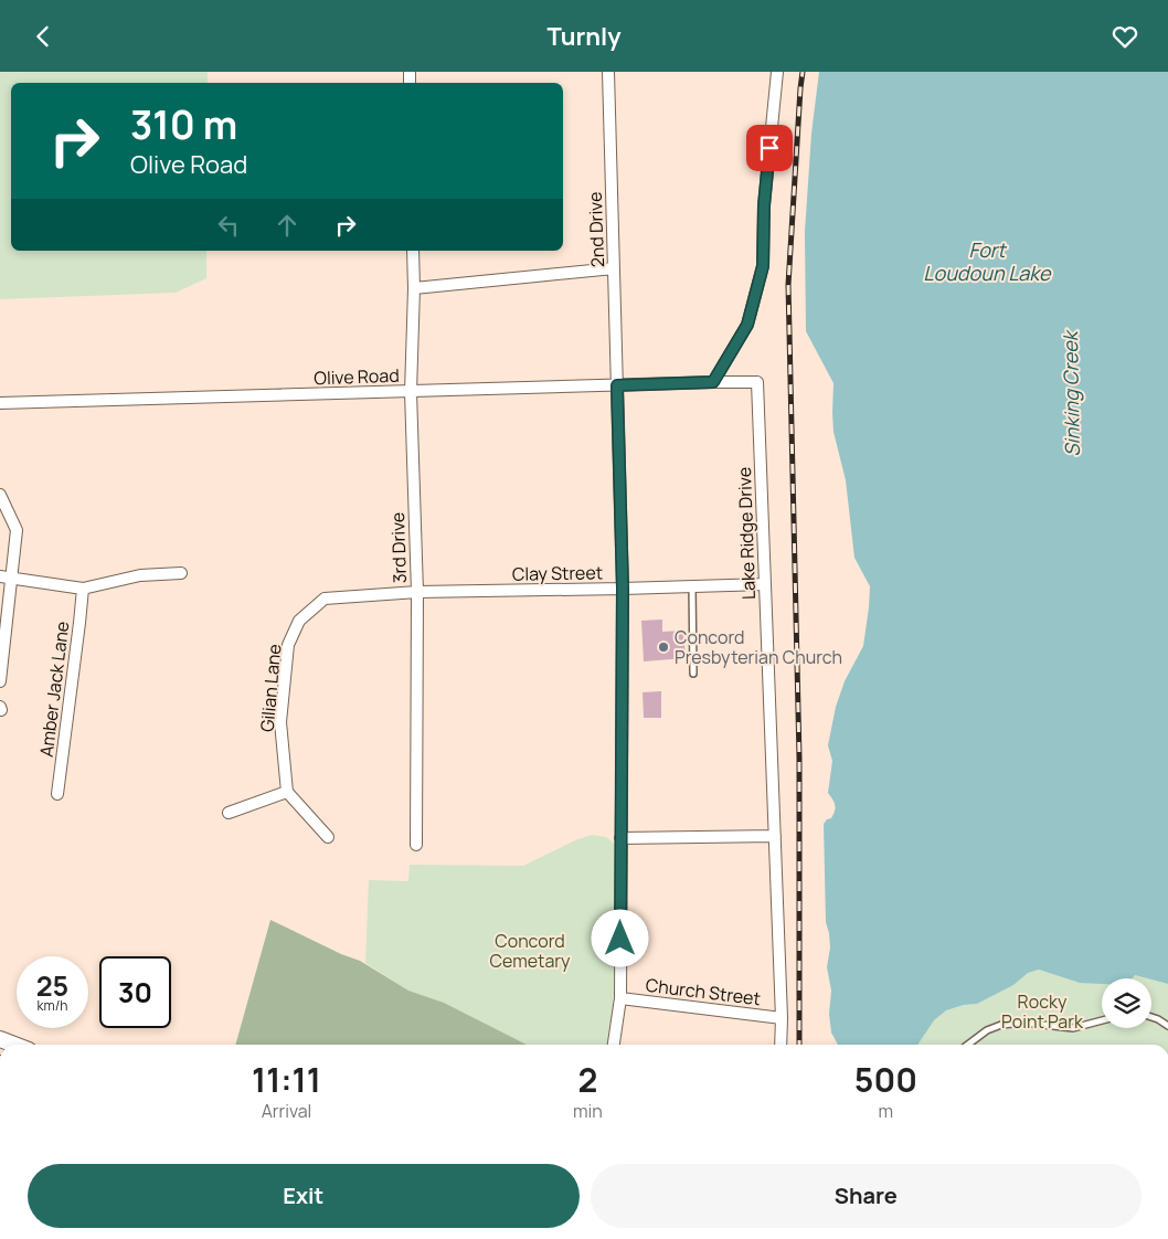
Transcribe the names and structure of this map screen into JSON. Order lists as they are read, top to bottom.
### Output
{
  "streets": {
    "street": [
      "2nd Drive",
      "Olive Road",
      "Lake Ridge Drive",
      "3rd Drive",
      "Clay Street",
      "Gilian Lane",
      "Amber Jack Lane",
      "Church Street"
    ]
  },
  "crossings": [
    ["2nd Drive", "Olive Road"],
    ["2nd Drive", "Clay Street"],
    ["2nd Drive", "Church Street"],
    ["Olive Road", "Lake Ridge Drive"],
    ["Olive Road", "3rd Drive"],
    ["Lake Ridge Drive", "Clay Street"],
    ["Lake Ridge Drive", "Church Street"],
    ["3rd Drive", "Clay Street"],
    ["3rd Drive", "Gilian Lane"],
    ["Clay Street", "Gilian Lane"]
  ],
  "water": ["Fort Loudoun Lake", "Sinking Creek"],
  "parks": ["Concord Cemetary", "Rocky Point Park"],
  "places": ["Concord Presbyterian Church"],
  "page": {
    "header": "Turnly",
    "turn": ["310 m", "Olive Road"],
    "speed": "25 km/h",
    "limit": "30",
    "eta": [
      "11:11",
      "Arrival",
      "2",
      "min",
      "500",
      "m"
    ],
    "buttons": ["Exit", "Share"]
  }
}
